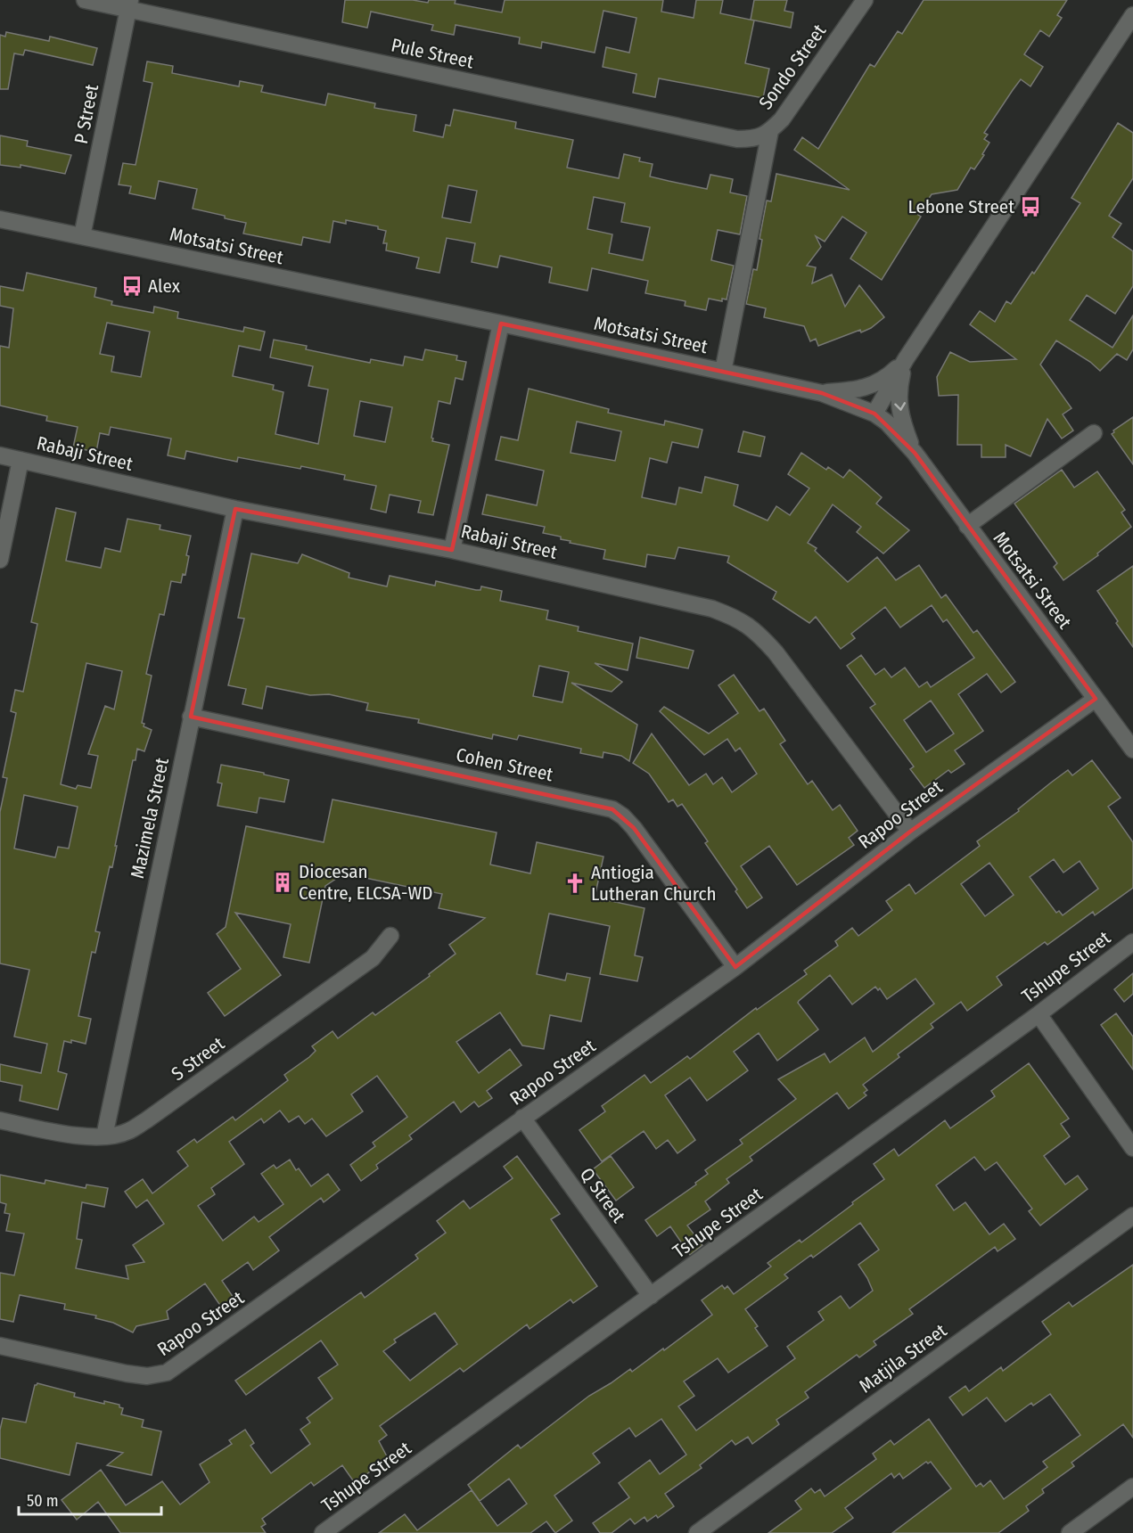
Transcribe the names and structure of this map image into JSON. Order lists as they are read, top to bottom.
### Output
{
  "streets": {
    "street": [
      "Pule Street",
      "Sondo Street",
      "P Street",
      "Motsatsi Street",
      "Rabaji Street",
      "Cohen Street",
      "Rapoo Street",
      "Mazimela Street",
      "Tshupe Street",
      "S Street",
      "Q Street",
      "Matjila Street"
    ]
  },
  "crossings": [
    ["Pule Street", "Sondo Street"],
    ["Pule Street", "P Street"],
    ["P Street", "Motsatsi Street"],
    ["Motsatsi Street", "Rapoo Street"],
    ["Rabaji Street", "Rapoo Street"],
    ["Rabaji Street", "Mazimela Street"],
    ["Cohen Street", "Rapoo Street"],
    ["Cohen Street", "Mazimela Street"],
    ["Rapoo Street", "Q Street"],
    ["Mazimela Street", "S Street"],
    ["Tshupe Street", "Q Street"]
  ],
  "places": {
    "bus stop": ["Lebone Street", "Alex"],
    "building": ["Diocesan Centre, ELCSA-WD"],
    "church": ["Antiogia Lutheran Church"]
  },
  "scale_bar": "50 m"
}
